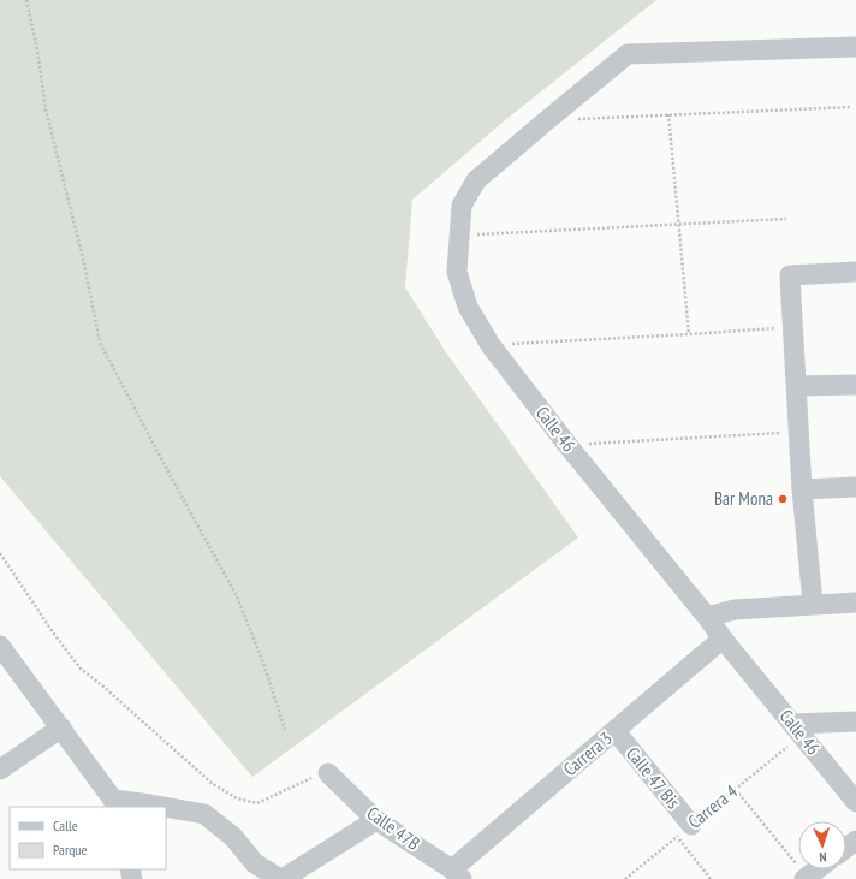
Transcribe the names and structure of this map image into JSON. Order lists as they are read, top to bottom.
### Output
{
  "streets": {
    "street": [
      "Calle 46",
      "Carrera 3",
      "Calle 47 Bis",
      "Calle 47B"
    ],
    "path": ["Carrera 4"]
  },
  "crossings": [
    ["Calle 46", "Carrera 3"],
    ["Calle 46", "Carrera 4"],
    ["Carrera 3", "Calle 47 Bis"],
    ["Carrera 3", "Calle 47B"],
    ["Calle 47 Bis", "Carrera 4"]
  ],
  "places": ["Bar Mona"],
  "legend": ["Calle", "Parque"],
  "north": "bottom"
}
